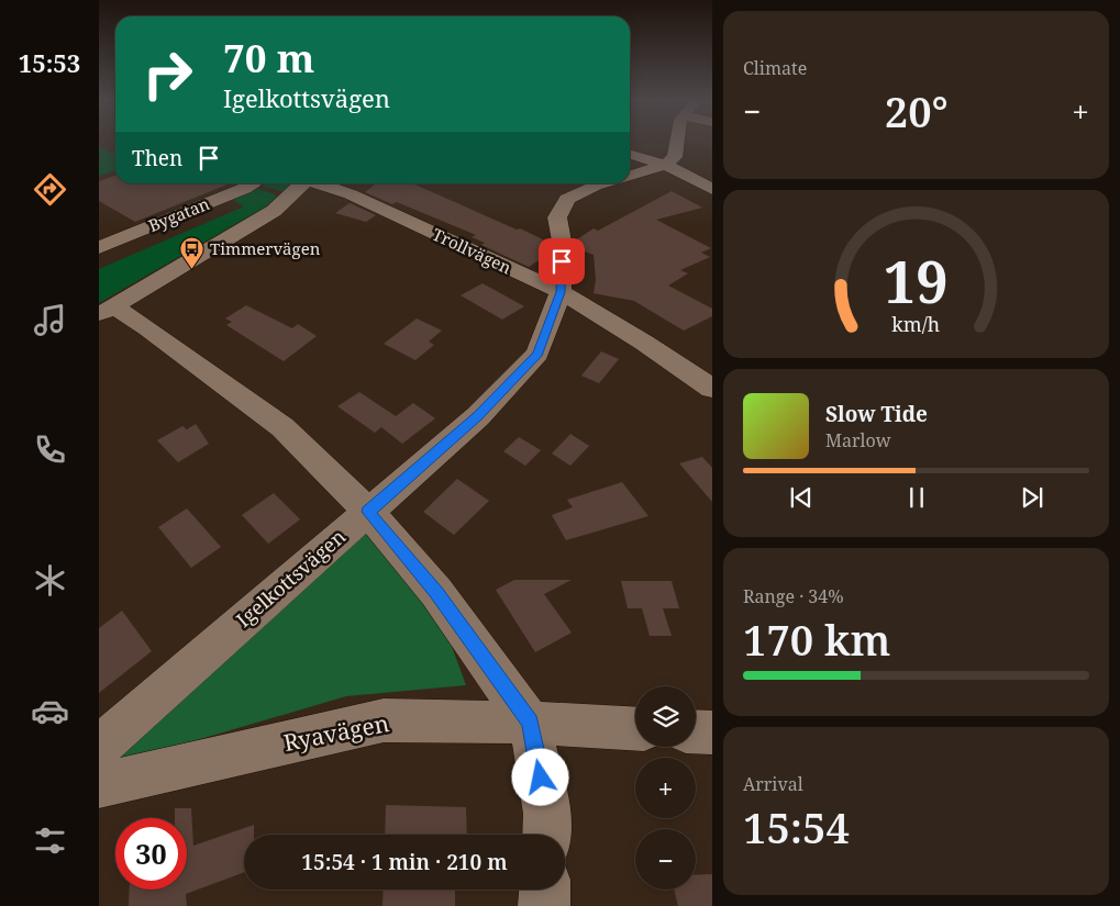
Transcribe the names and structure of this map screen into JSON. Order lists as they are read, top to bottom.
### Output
{
  "streets": {
    "street": [
      "Bygatan",
      "Trollvägen",
      "Igelkottsvägen",
      "Ryavägen"
    ]
  },
  "crossings": [
    ["Trollvägen", "Igelkottsvägen"]
  ],
  "places": {
    "bus stop": ["Timmervägen"]
  },
  "page": {
    "tabs": "15:53",
    "tile": [
      "Climate",
      ["Range · 34%", "170 km"],
      ["Arrival", "15:54"]
    ],
    "turn": ["70 m", "Igelkottsvägen"],
    "heat": ["−", "20°", "+"],
    "then": "Then",
    "song": ["Slow Tide", "Marlow"],
    "map_buttons": ["+", "−"],
    "limit": "30",
    "trip": "15:54 · 1 min · 210 m",
    "gauge": ["19", "km/h"]
  }
}
